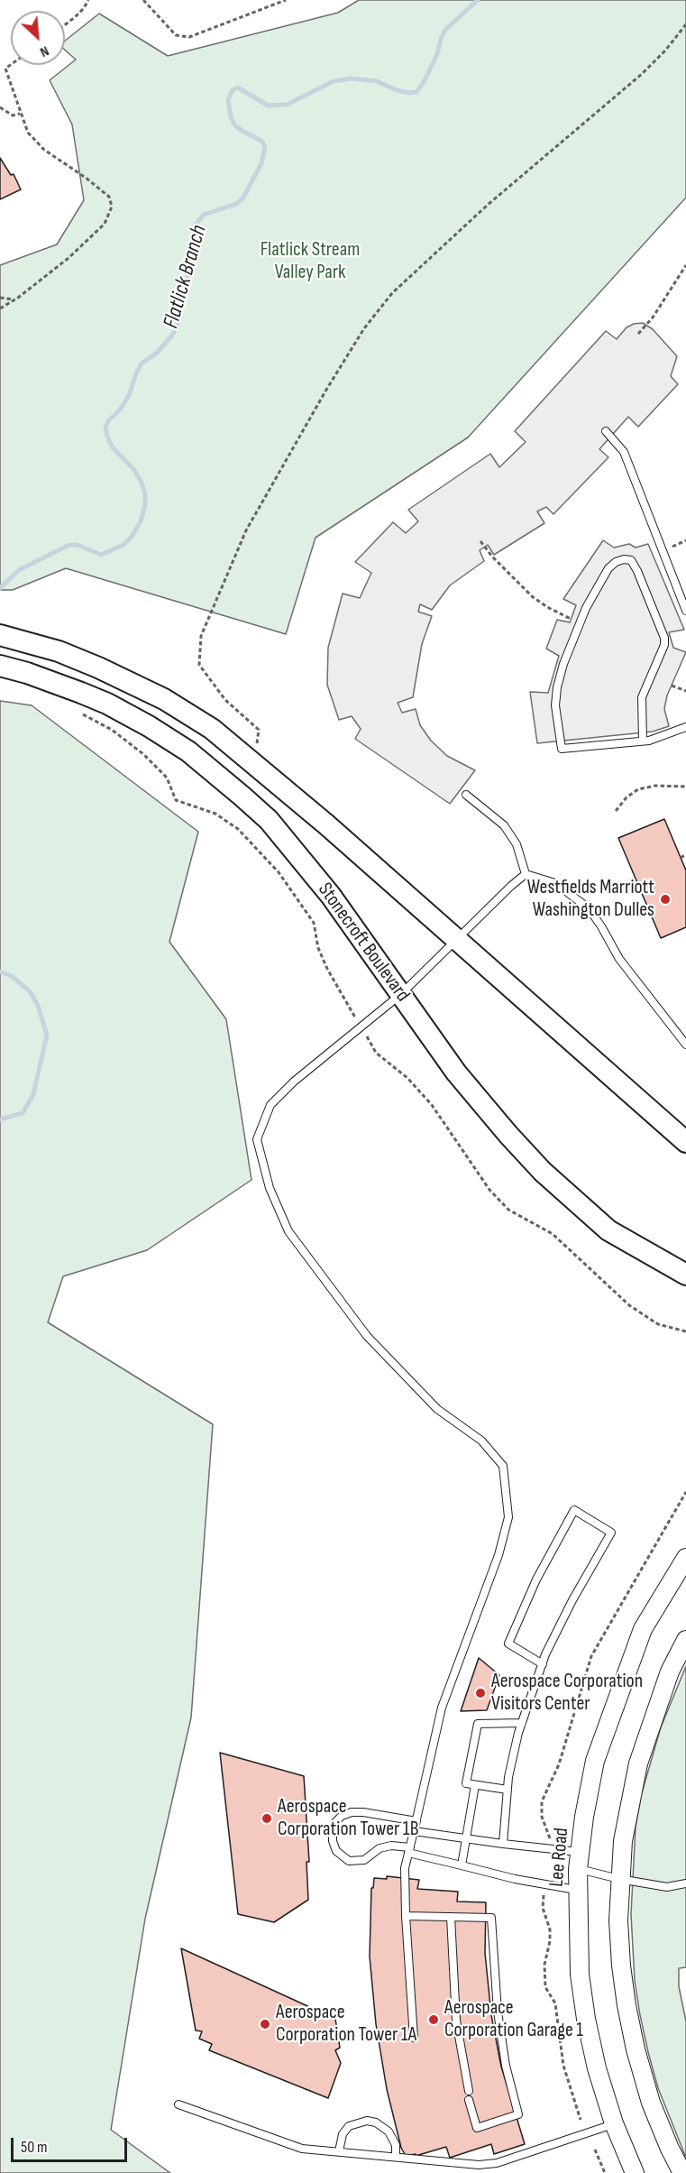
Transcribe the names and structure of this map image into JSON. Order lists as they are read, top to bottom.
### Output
{
  "streets": {
    "main road": ["Stonecroft Boulevard"],
    "street": ["Lee Road"]
  },
  "water": ["Flatlick Branch"],
  "parks": ["Flatlick Stream Valley Park"],
  "places": [
    "Westfields Marriott Washington Dulles",
    "Aerospace Corporation Visitors Center",
    "Aerospace Corporation Tower 1B",
    "Aerospace Corporation Garage 1",
    "Aerospace Corporation Tower 1A"
  ],
  "scale_bar": "50 m",
  "north": "bottom right"
}
